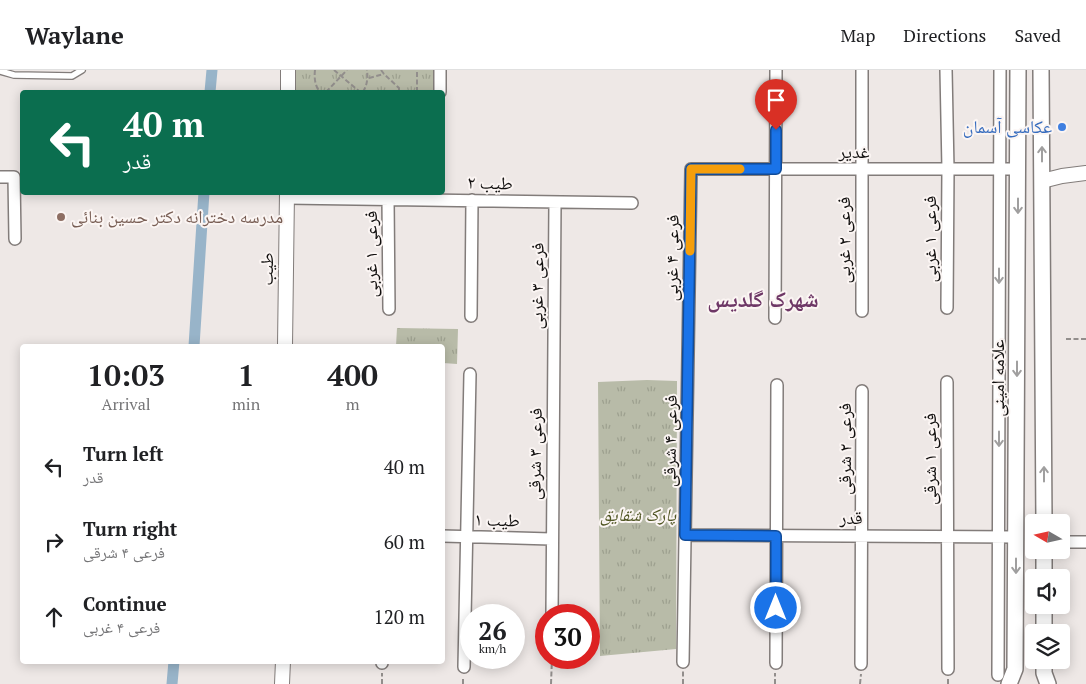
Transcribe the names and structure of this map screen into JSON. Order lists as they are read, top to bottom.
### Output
{
  "streets": {
    "main road": ["علامه امینی"],
    "street": [
      "غدیر",
      "طیب ۲",
      "فرعی ۱ غربی",
      "فرعی ۲ غربی",
      "فرعی ۴ غربی",
      "طیب",
      "فرعی ۳ غربی",
      "فرعی ۴ شرقی",
      "فرعی ۲ شرقی",
      "فرعی ۳ شرقی",
      "فرعی ۱ شرقی",
      "قدر",
      "طیب ۱"
    ]
  },
  "crossings": [
    ["غدیر", "فرعی ۱ غربی"],
    ["غدیر", "فرعی ۲ غربی"],
    ["غدیر", "فرعی ۴ غربی"],
    ["غدیر", "علامه امینی"],
    ["طیب ۲", "فرعی ۱ غربی"],
    ["طیب ۲", "طیب"],
    ["طیب ۲", "فرعی ۳ غربی"],
    ["فرعی ۴ غربی", "فرعی ۴ شرقی"],
    ["فرعی ۳ غربی", "فرعی ۳ شرقی"],
    ["علامه امینی", "قدر"],
    ["فرعی ۴ شرقی", "قدر"],
    ["فرعی ۲ شرقی", "قدر"],
    ["فرعی ۳ شرقی", "طیب ۱"],
    ["فرعی ۱ شرقی", "قدر"]
  ],
  "districts": ["شهرک گلدیس"],
  "parks": ["پارک شقایق"],
  "places": ["عکاسی آسمان", "مدرسه دخترانه دکتر حسین بنائی"],
  "north": "left",
  "page": {
    "header": "Waylane",
    "nav": ["Map", "Directions", "Saved"],
    "turn": ["40 m", "قدر"],
    "eta": [
      "10:03",
      "Arrival",
      "1",
      "min",
      "400",
      "m"
    ],
    "list": [
      {
        "name": "Turn left",
        "note": "قدر",
        "value": "40 m"
      },
      {
        "name": "Turn right",
        "note": "فرعی ۴ شرقی",
        "value": "60 m"
      },
      {
        "name": "Continue",
        "note": "فرعی ۴ غربی",
        "value": "120 m"
      }
    ],
    "speed": "26 km/h",
    "limit": "30"
  }
}
